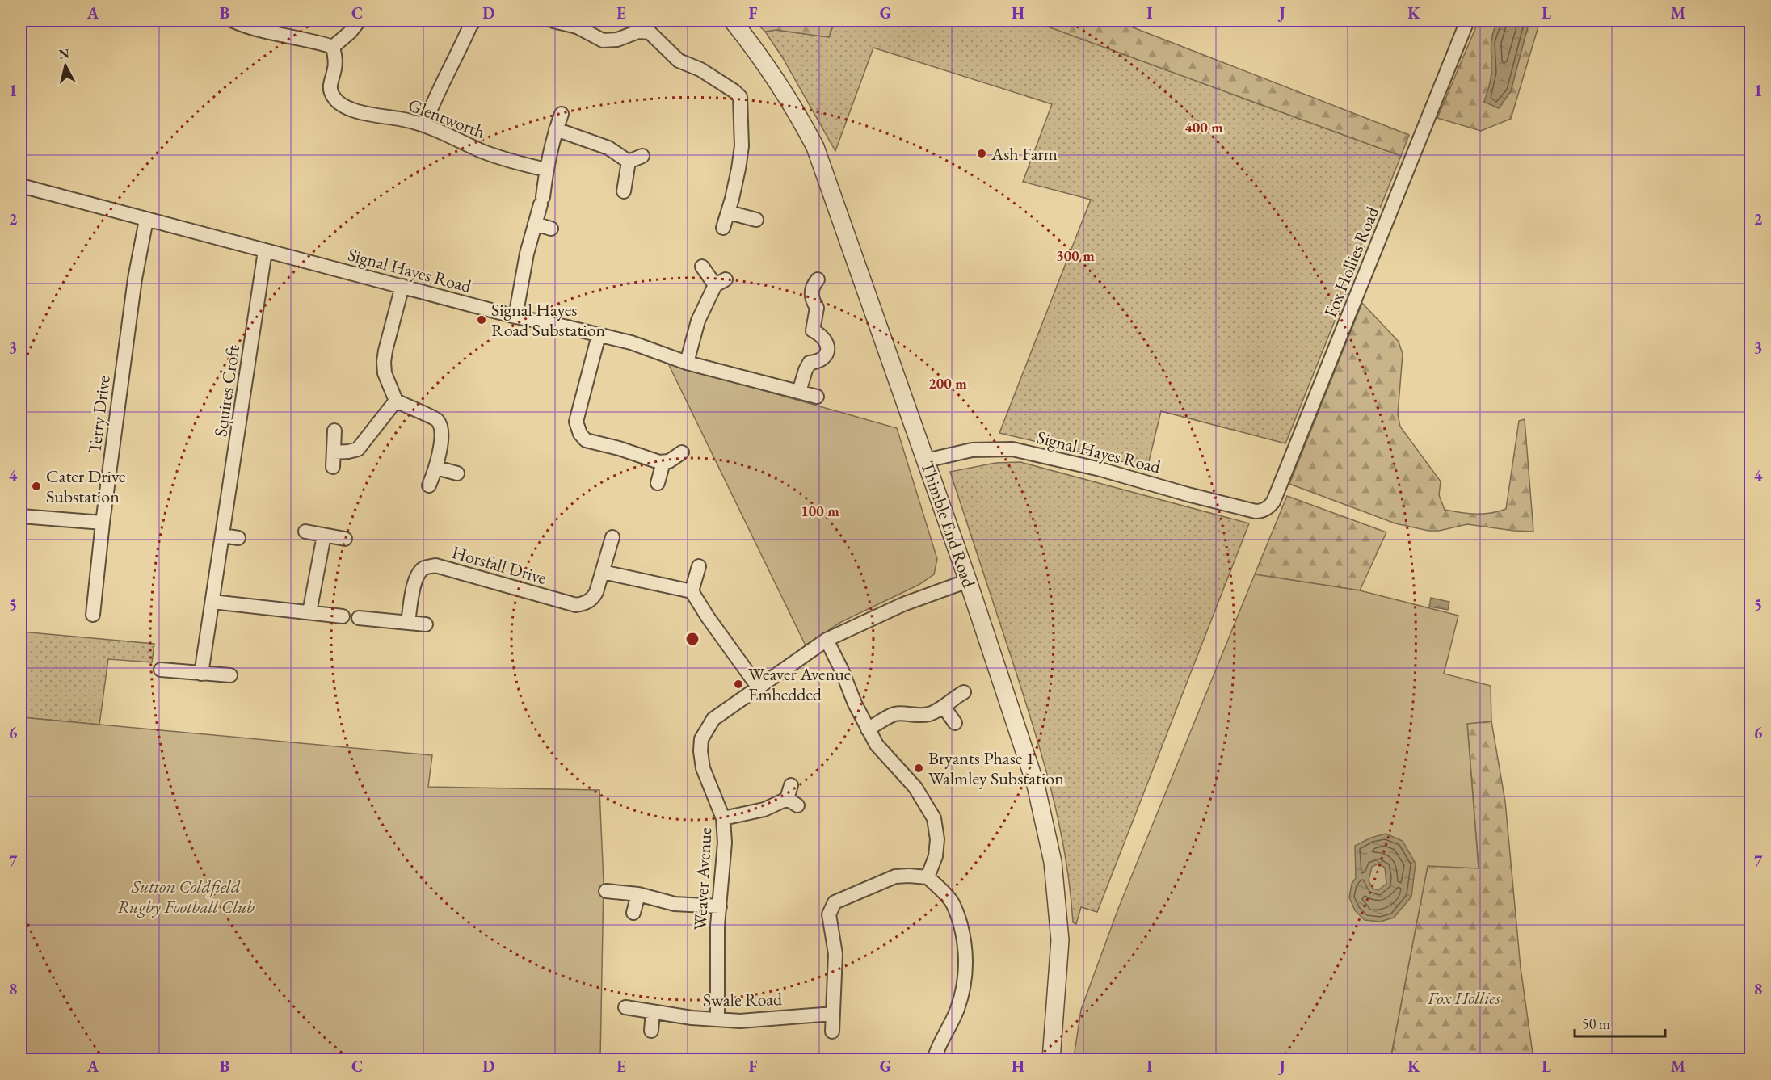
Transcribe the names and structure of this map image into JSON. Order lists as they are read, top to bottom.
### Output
{
  "streets": {
    "street": [
      "Glentworth",
      "Fox Hollies Road",
      "Signal Hayes Road",
      "Squires Croft",
      "Terry Drive",
      "Thimble End Road",
      "Horsfall Drive",
      "Weaver Avenue",
      "Swale Road"
    ]
  },
  "crossings": [
    ["Fox Hollies Road", "Signal Hayes Road"],
    ["Signal Hayes Road", "Squires Croft"],
    ["Signal Hayes Road", "Terry Drive"],
    ["Signal Hayes Road", "Thimble End Road"],
    ["Thimble End Road", "Weaver Avenue"],
    ["Weaver Avenue", "Swale Road"]
  ],
  "parks": ["Sutton Coldfield Rugby Football Club", "Fox Hollies"],
  "places": [
    "Ash Farm",
    "Signal Hayes Road Substation",
    "Cater Drive Substation",
    "Weaver Avenue Embedded",
    "Bryants Phase 1 Walmley Substation"
  ],
  "scale_bar": "50 m",
  "north": "top",
  "grid": {
    "columns": [
      "A",
      "B",
      "C",
      "D",
      "E",
      "F",
      "G",
      "H",
      "I",
      "J",
      "K",
      "L",
      "M"
    ],
    "rows": [
      "1",
      "2",
      "3",
      "4",
      "5",
      "6",
      "7",
      "8"
    ]
  },
  "rings": [
    "400 m",
    "300 m",
    "200 m",
    "100 m"
  ]
}
